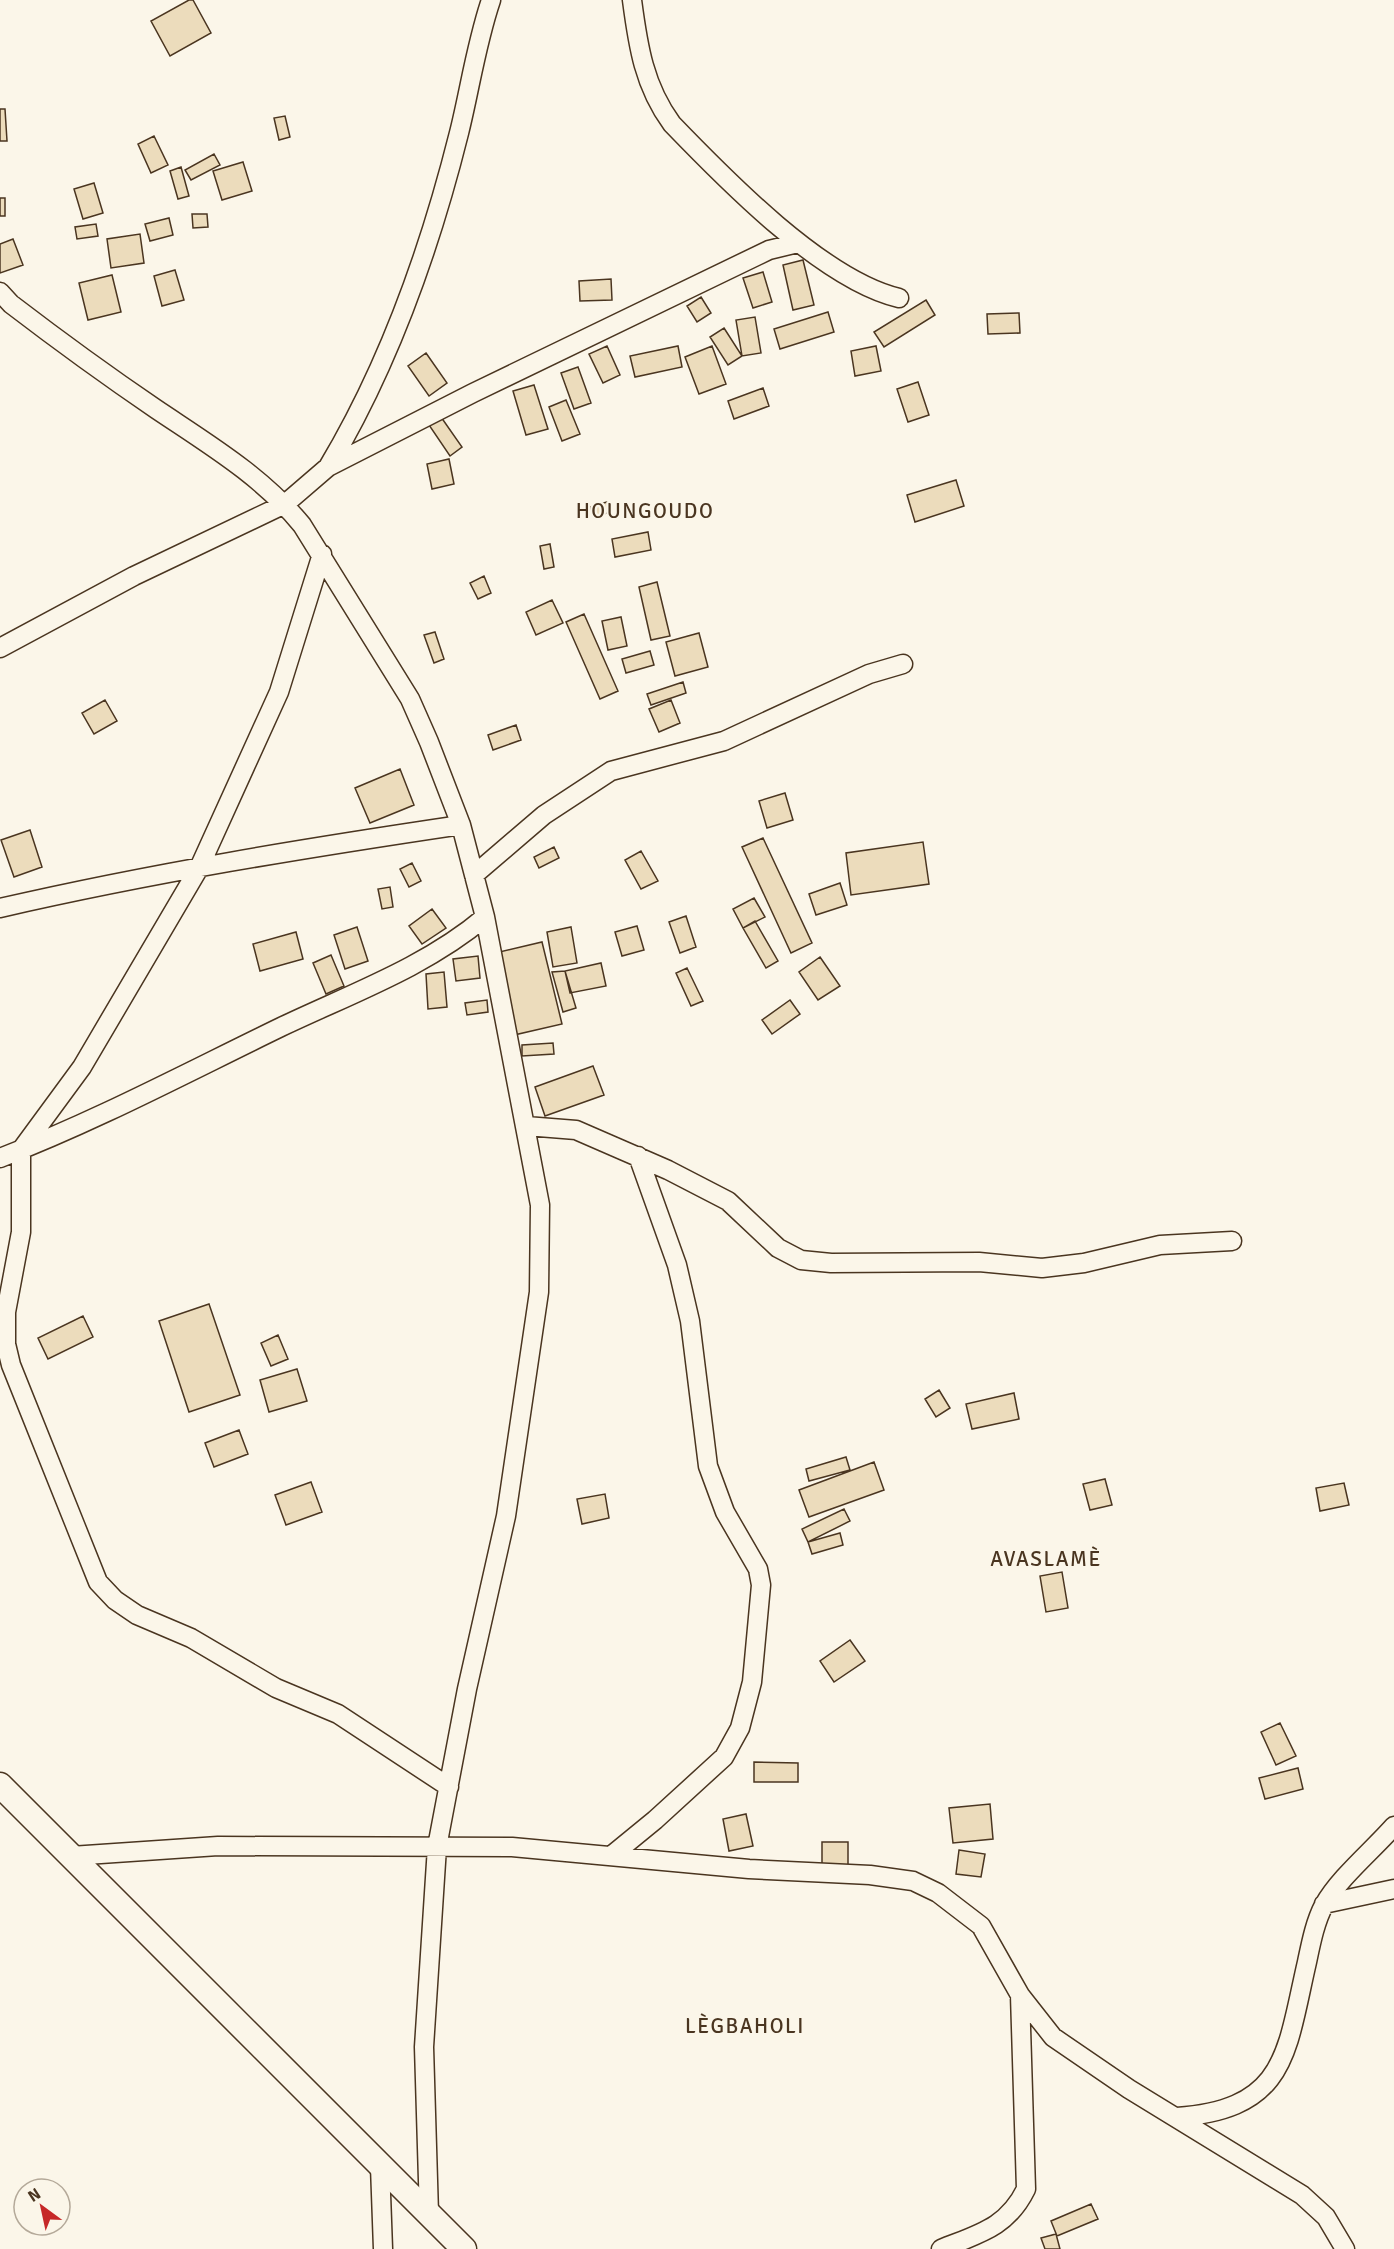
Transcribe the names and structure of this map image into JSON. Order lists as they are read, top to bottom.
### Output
{
  "districts": ["HOUNGOUDO", "AVASLAMÈ", "LÈGBAHOLI"],
  "north": "top left"
}
